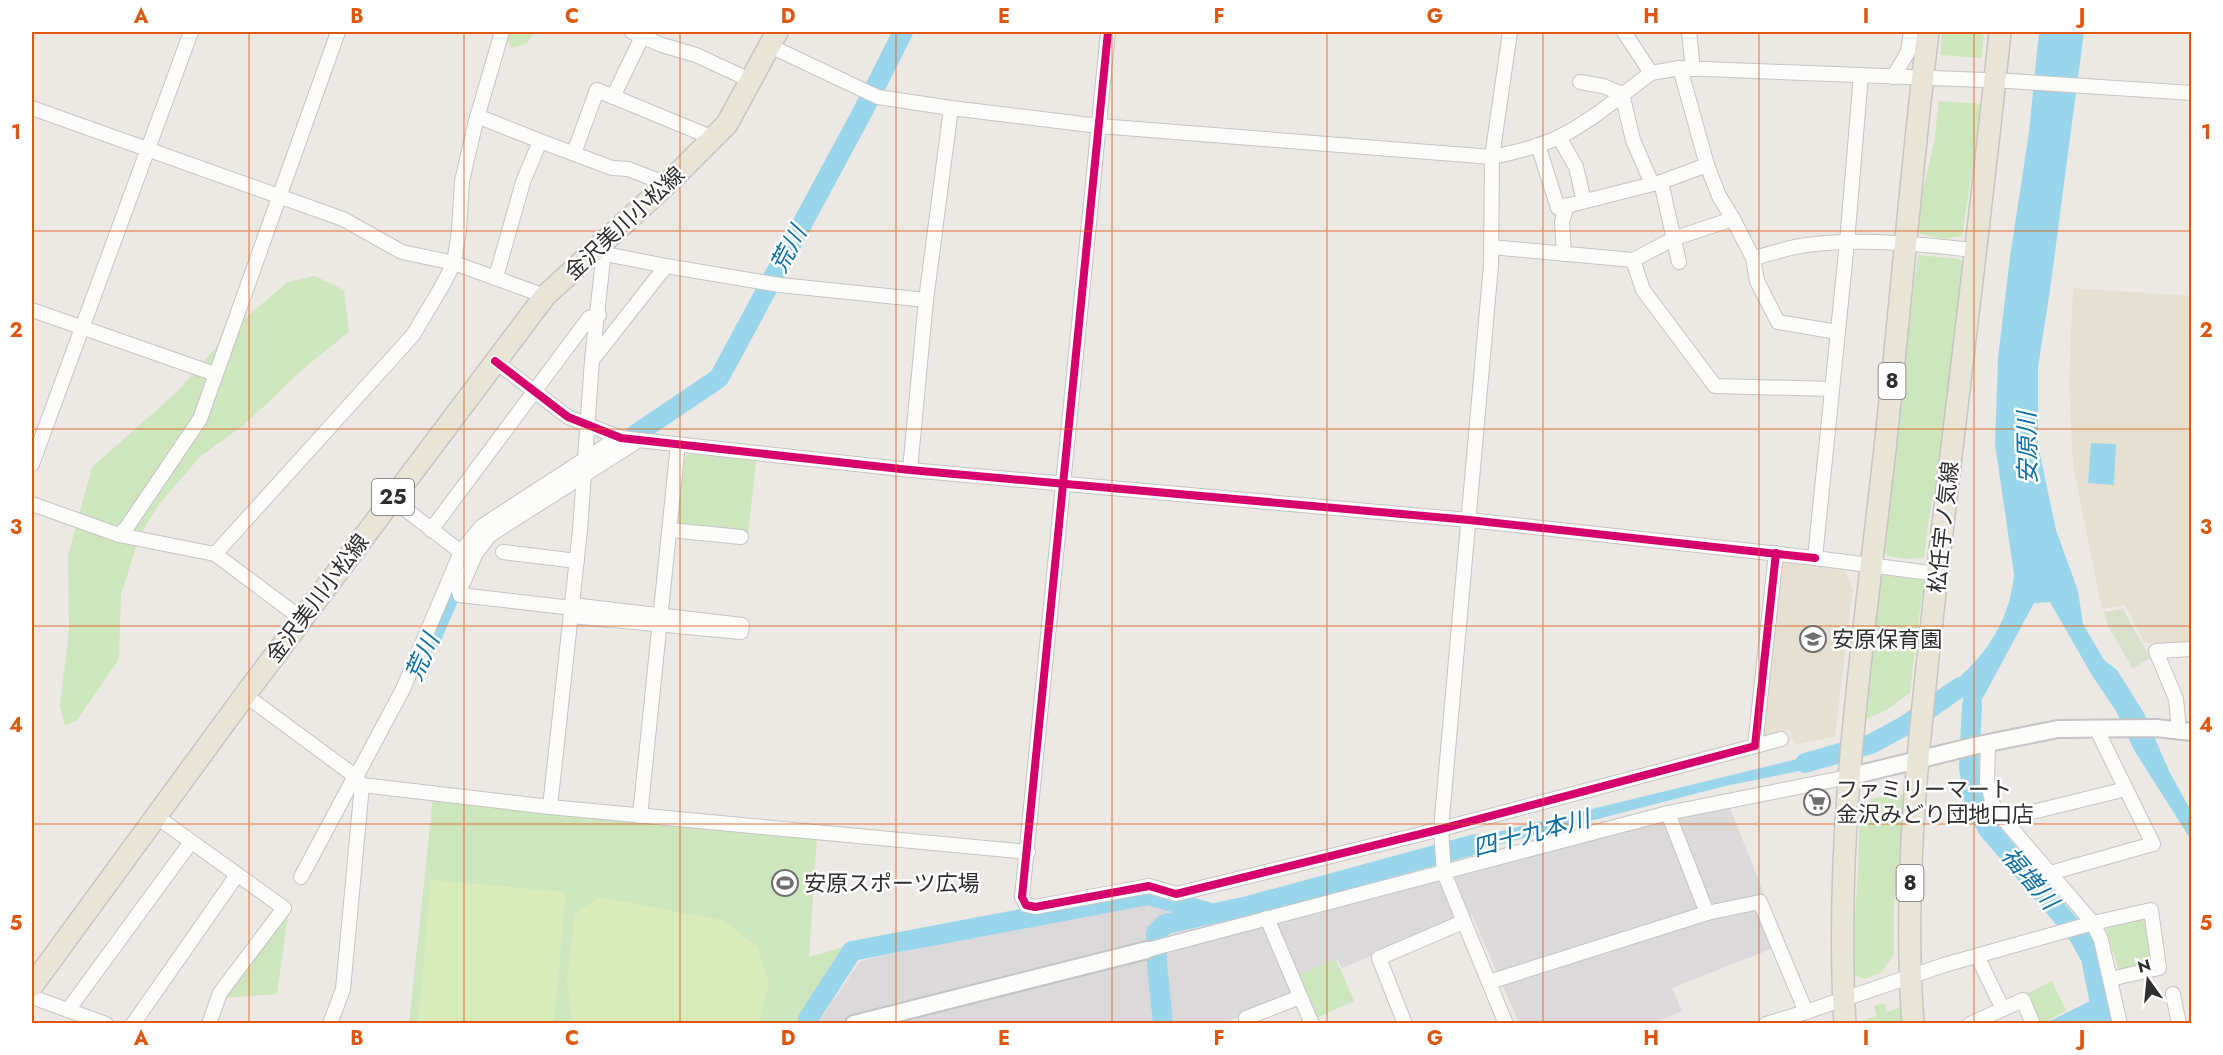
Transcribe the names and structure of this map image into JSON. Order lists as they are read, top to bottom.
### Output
{
  "streets": {
    "main road": [
      "金沢美川小松線",
      "8",
      "25",
      "松任宇ノ気線"
    ]
  },
  "water": [
    "荒川",
    "安原川",
    "四十九本川",
    "福増川"
  ],
  "places": {
    "school or university": ["安原保育園"],
    "supermarket": ["ファミリーマート 金沢みどり団地口店"],
    "sports": ["安原スポーツ広場"]
  },
  "north": "top",
  "grid": {
    "columns": [
      "A",
      "B",
      "C",
      "D",
      "E",
      "F",
      "G",
      "H",
      "I",
      "J"
    ],
    "rows": [
      "1",
      "2",
      "3",
      "4",
      "5"
    ]
  }
}
